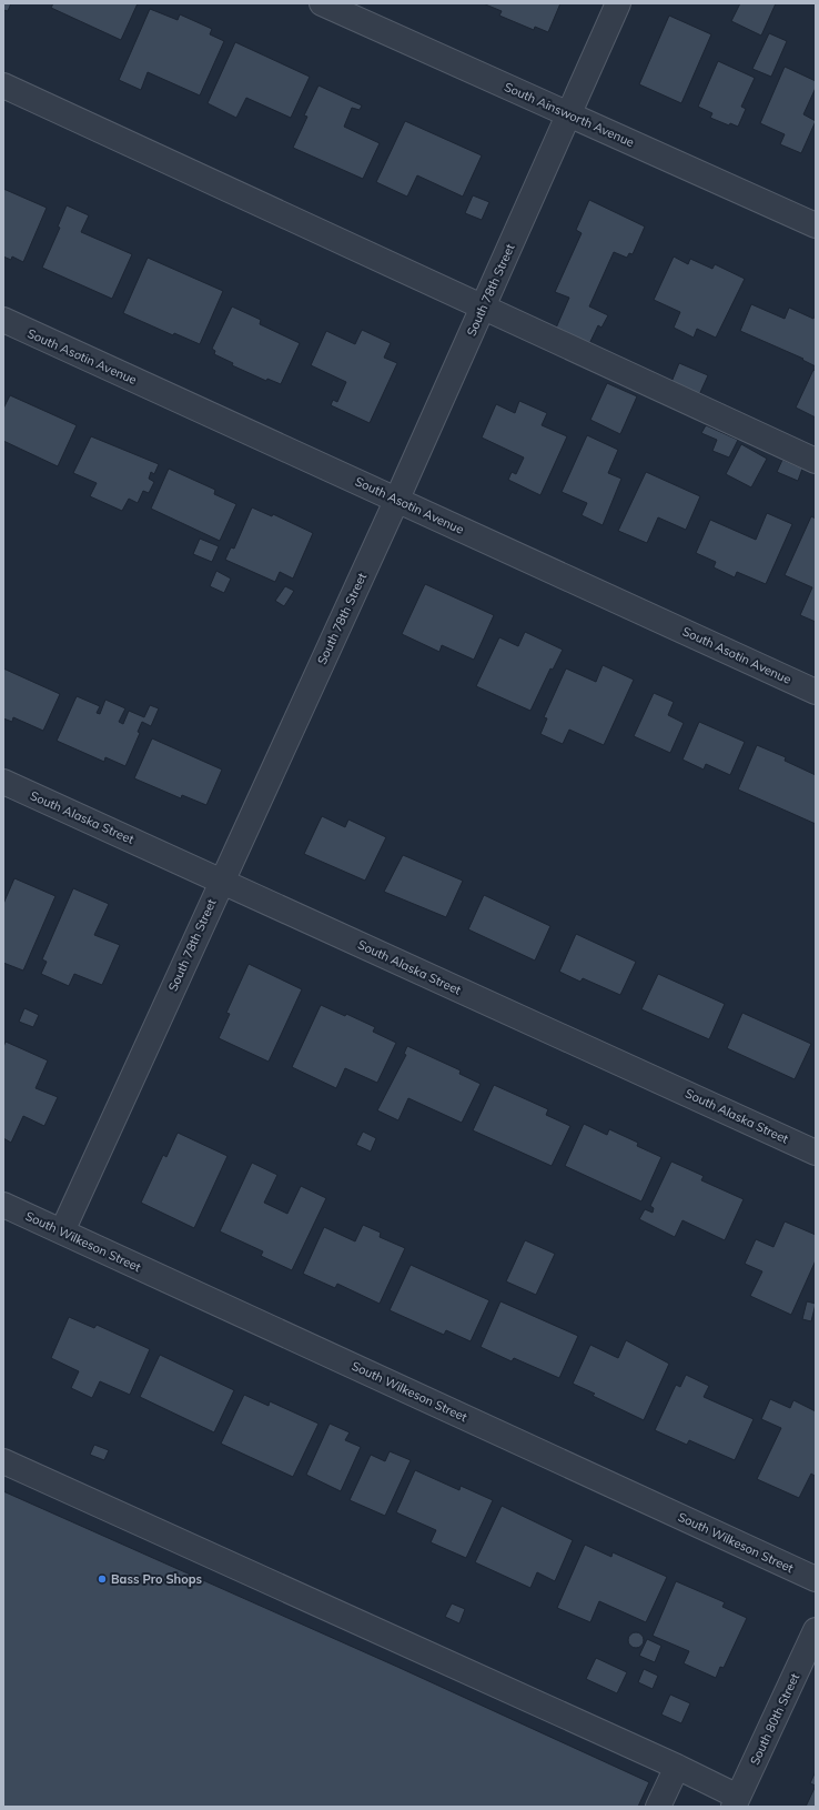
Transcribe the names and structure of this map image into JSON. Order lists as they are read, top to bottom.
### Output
{
  "streets": {
    "street": [
      "South Ainsworth Avenue",
      "South 78th Street",
      "South Asotin Avenue",
      "South Alaska Street",
      "South Wilkeson Street",
      "South 80th Street"
    ]
  },
  "crossings": [
    ["South Ainsworth Avenue", "South 78th Street"],
    ["South 78th Street", "South Asotin Avenue"],
    ["South 78th Street", "South Alaska Street"],
    ["South 78th Street", "South Wilkeson Street"]
  ],
  "places": ["Bass Pro Shops"]
}
